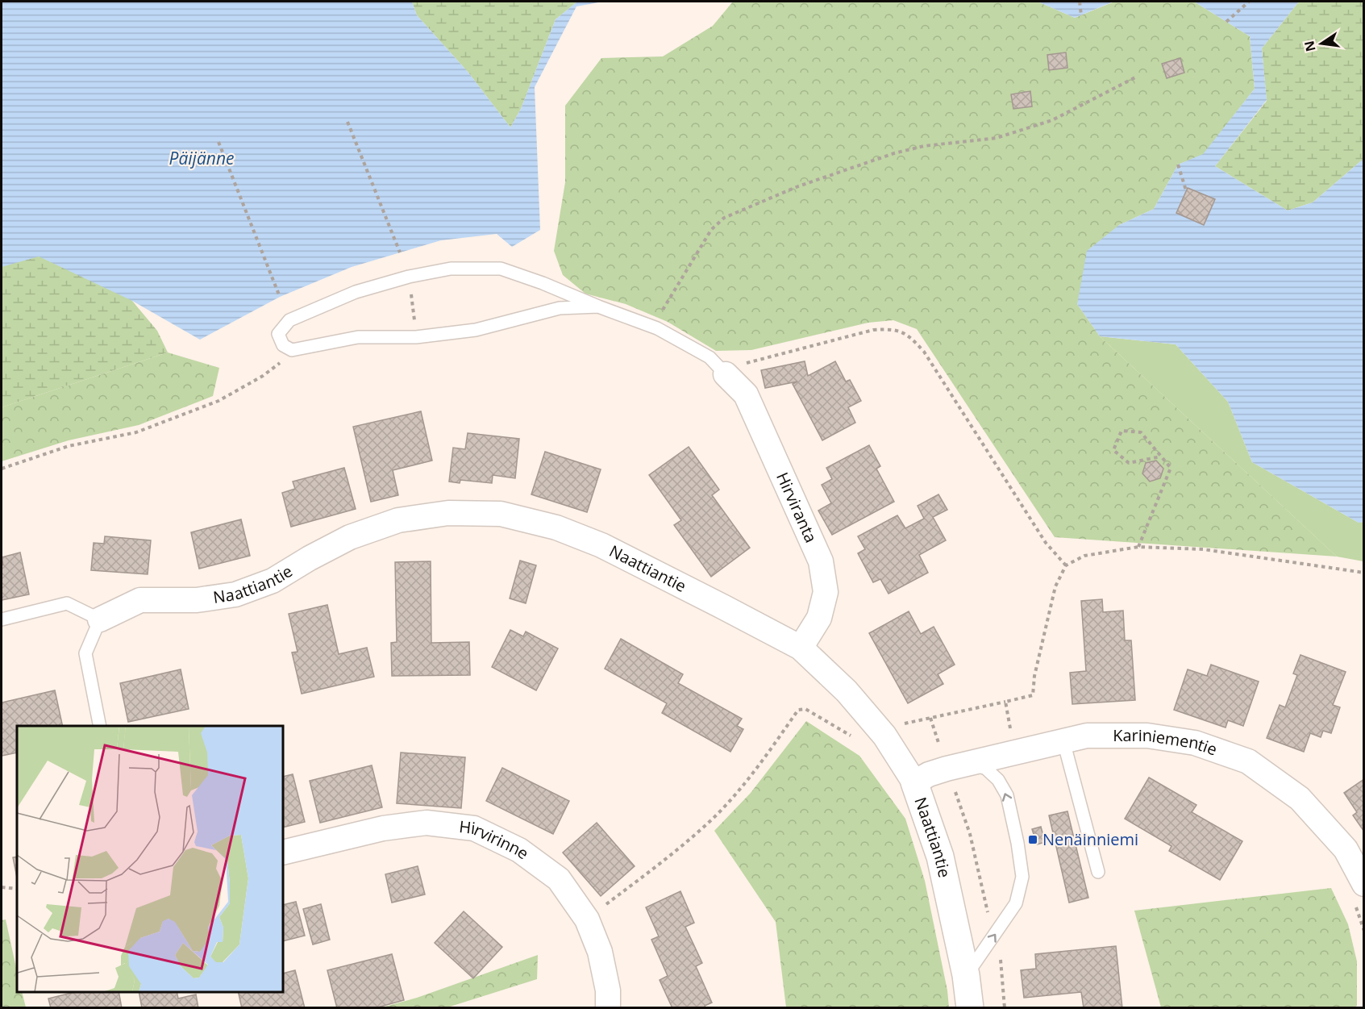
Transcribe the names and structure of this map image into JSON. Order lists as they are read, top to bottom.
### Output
{
  "streets": {
    "street": [
      "Hirviranta",
      "Naattiantie",
      "Kariniementie",
      "Hirvirinne"
    ]
  },
  "crossings": [
    ["Hirviranta", "Naattiantie"],
    ["Naattiantie", "Kariniementie"]
  ],
  "water": ["Päijänne"],
  "places": {
    "transit": ["Nenäinniemi"]
  },
  "north": "left"
}
